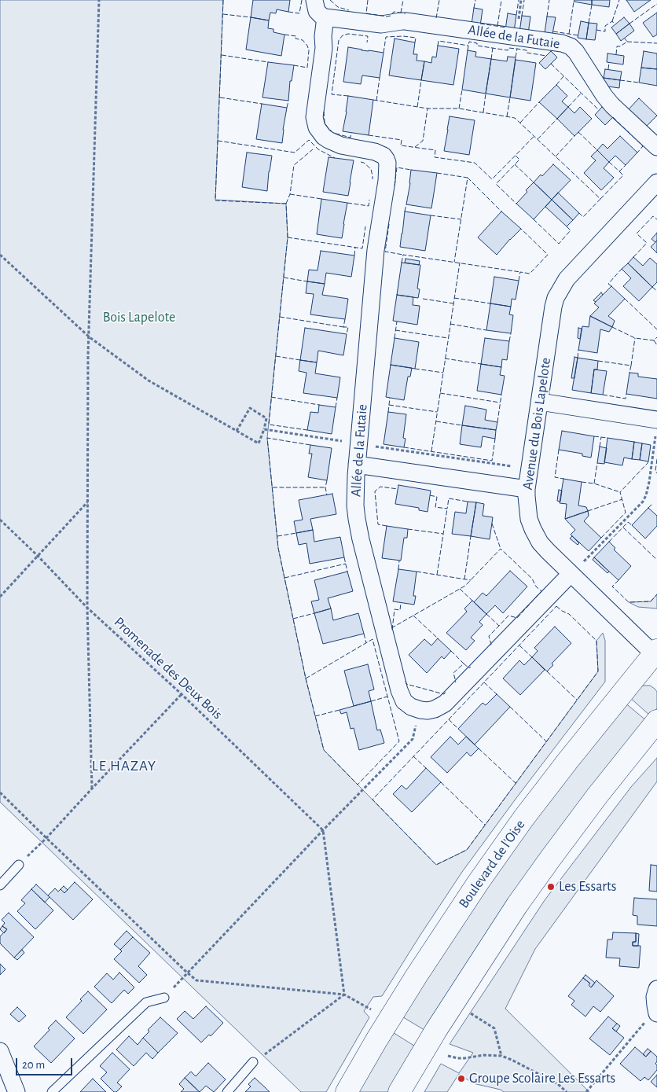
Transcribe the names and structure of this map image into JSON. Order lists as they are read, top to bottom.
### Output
{
  "streets": {
    "main road": ["Boulevard de l'Oise"],
    "street": ["Allée de la Futaie", "Avenue du Bois Lapelote"],
    "path": ["Promenade des Deux Bois"]
  },
  "crossings": [
    ["Allée de la Futaie", "Avenue du Bois Lapelote"],
    ["Avenue du Bois Lapelote", "Boulevard de l'Oise"]
  ],
  "districts": ["LE HAZAY"],
  "parks": ["Bois Lapelote"],
  "places": ["Les Essarts", "Groupe Scolaire Les Essarts"],
  "scale_bar": "20 m"
}
